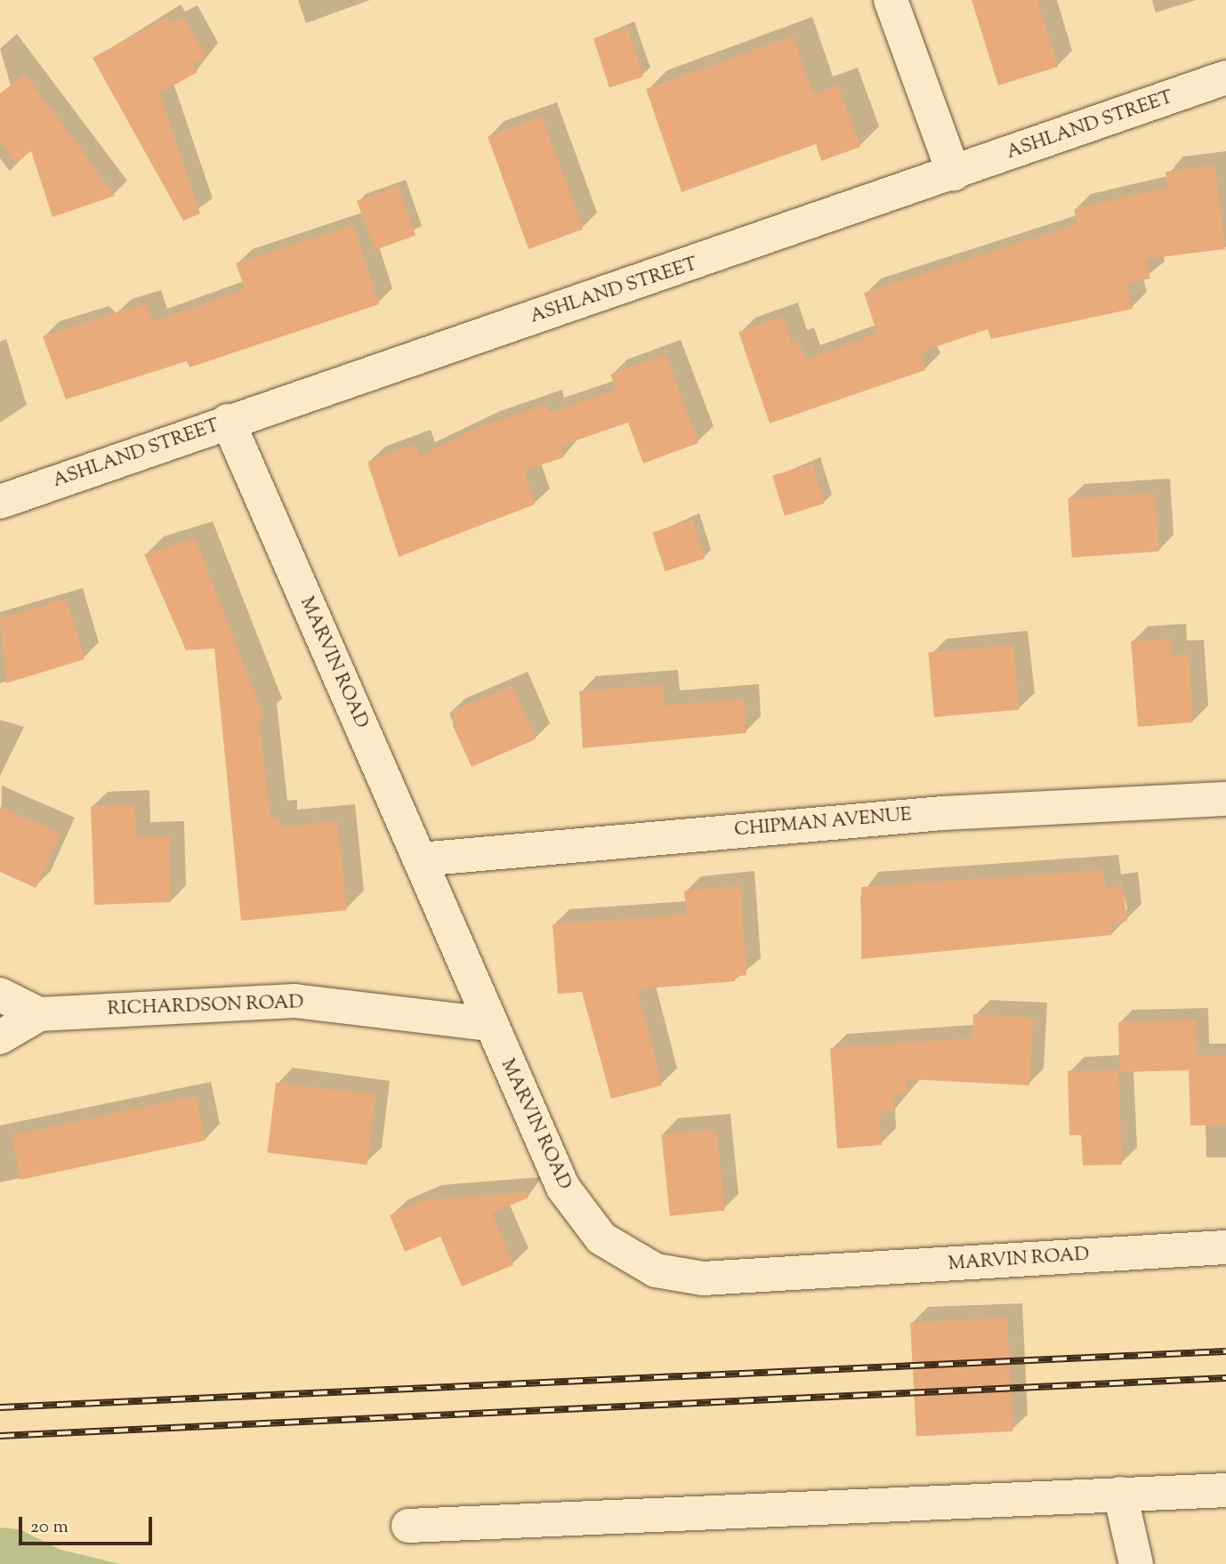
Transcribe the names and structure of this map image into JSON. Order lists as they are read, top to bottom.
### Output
{
  "streets": {
    "street": [
      "ASHLAND STREET",
      "MARVIN ROAD",
      "CHIPMAN AVENUE",
      "RICHARDSON ROAD"
    ]
  },
  "crossings": [
    ["ASHLAND STREET", "MARVIN ROAD"],
    ["MARVIN ROAD", "CHIPMAN AVENUE"],
    ["MARVIN ROAD", "RICHARDSON ROAD"]
  ],
  "scale_bar": "20 m"
}
